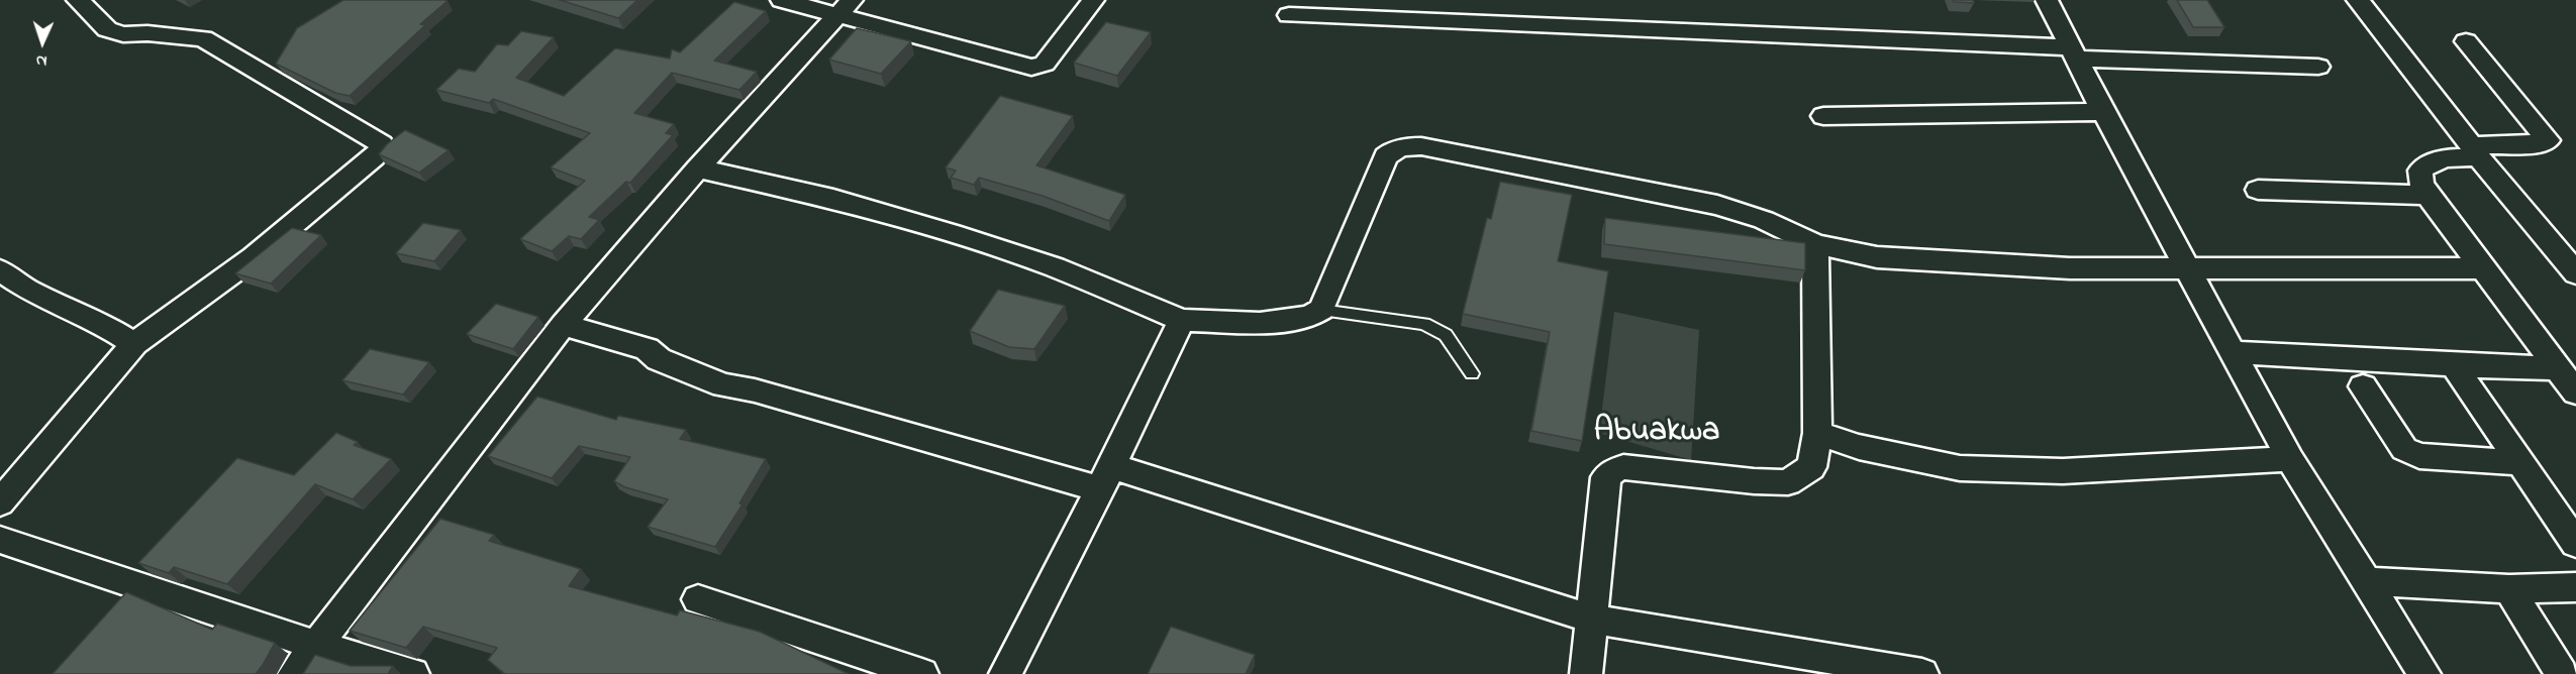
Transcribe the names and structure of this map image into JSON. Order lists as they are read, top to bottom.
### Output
{
  "districts": ["Abuakwa"],
  "north": "bottom"
}
